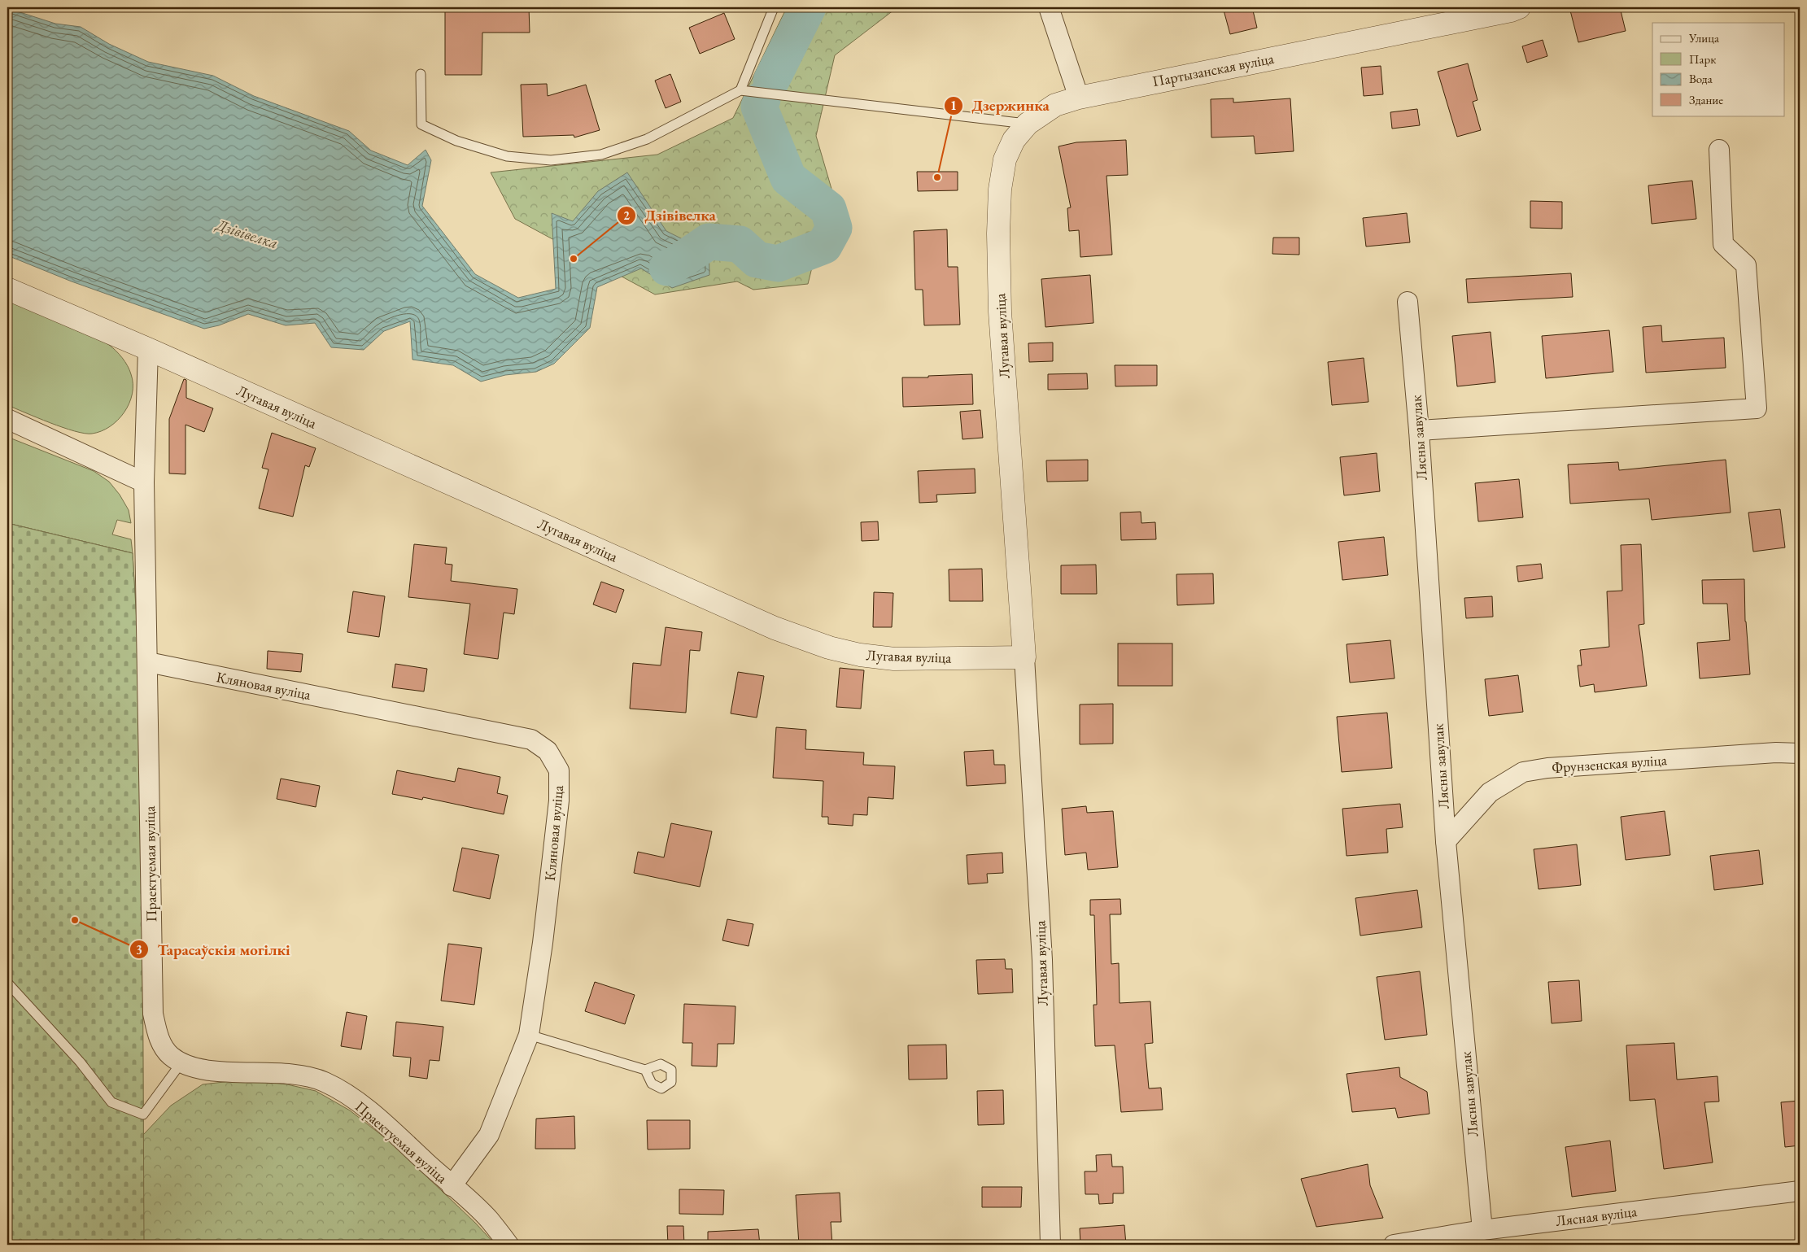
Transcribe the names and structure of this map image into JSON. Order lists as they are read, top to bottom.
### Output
{
  "streets": {
    "street": [
      "Партызанская вуліца",
      "Лугавая вуліца",
      "Лясны завулак",
      "Кляновая вуліца",
      "Фрунзенская вуліца",
      "Праектуемая вуліца",
      "Лясная вуліца"
    ]
  },
  "crossings": [
    ["Партызанская вуліца", "Лугавая вуліца"],
    ["Лугавая вуліца", "Праектуемая вуліца"],
    ["Лясны завулак", "Фрунзенская вуліца"],
    ["Лясны завулак", "Лясная вуліца"],
    ["Кляновая вуліца", "Праектуемая вуліца"]
  ],
  "water": ["Дзівівелка"],
  "places": ["Дзержинка", "Дзівівелка", "Тарасаўскія могілкі"],
  "legend": [
    "Улица",
    "Парк",
    "Вода",
    "Здание"
  ]
}
